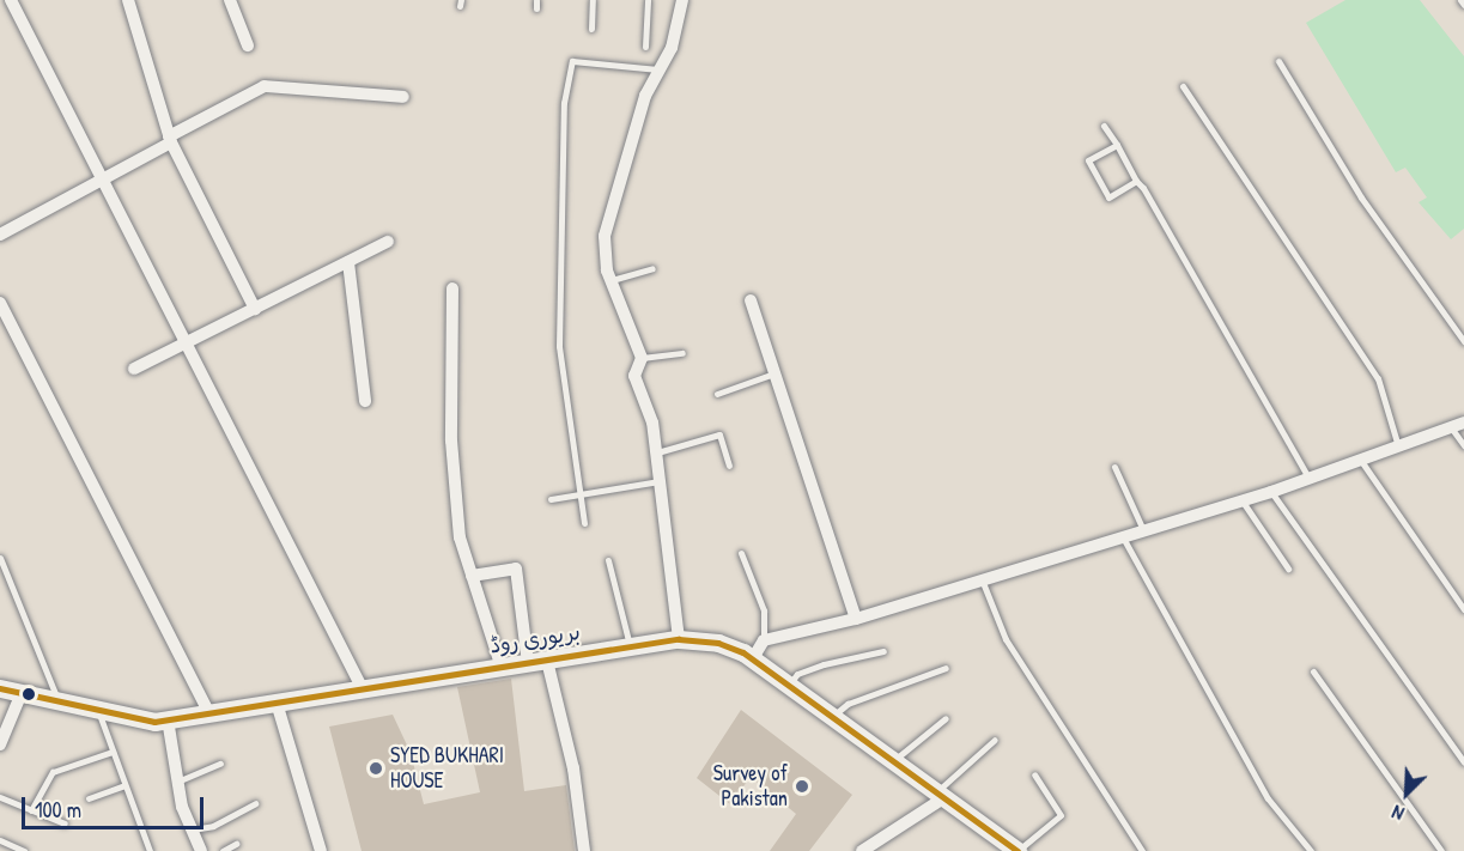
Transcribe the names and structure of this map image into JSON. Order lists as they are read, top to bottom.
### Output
{
  "streets": {
    "main road": ["بریوری روڈ"]
  },
  "places": ["SYED BUKHARI HOUSE", "Survey of Pakistan"],
  "scale_bar": "100 m",
  "north": "bottom left"
}
